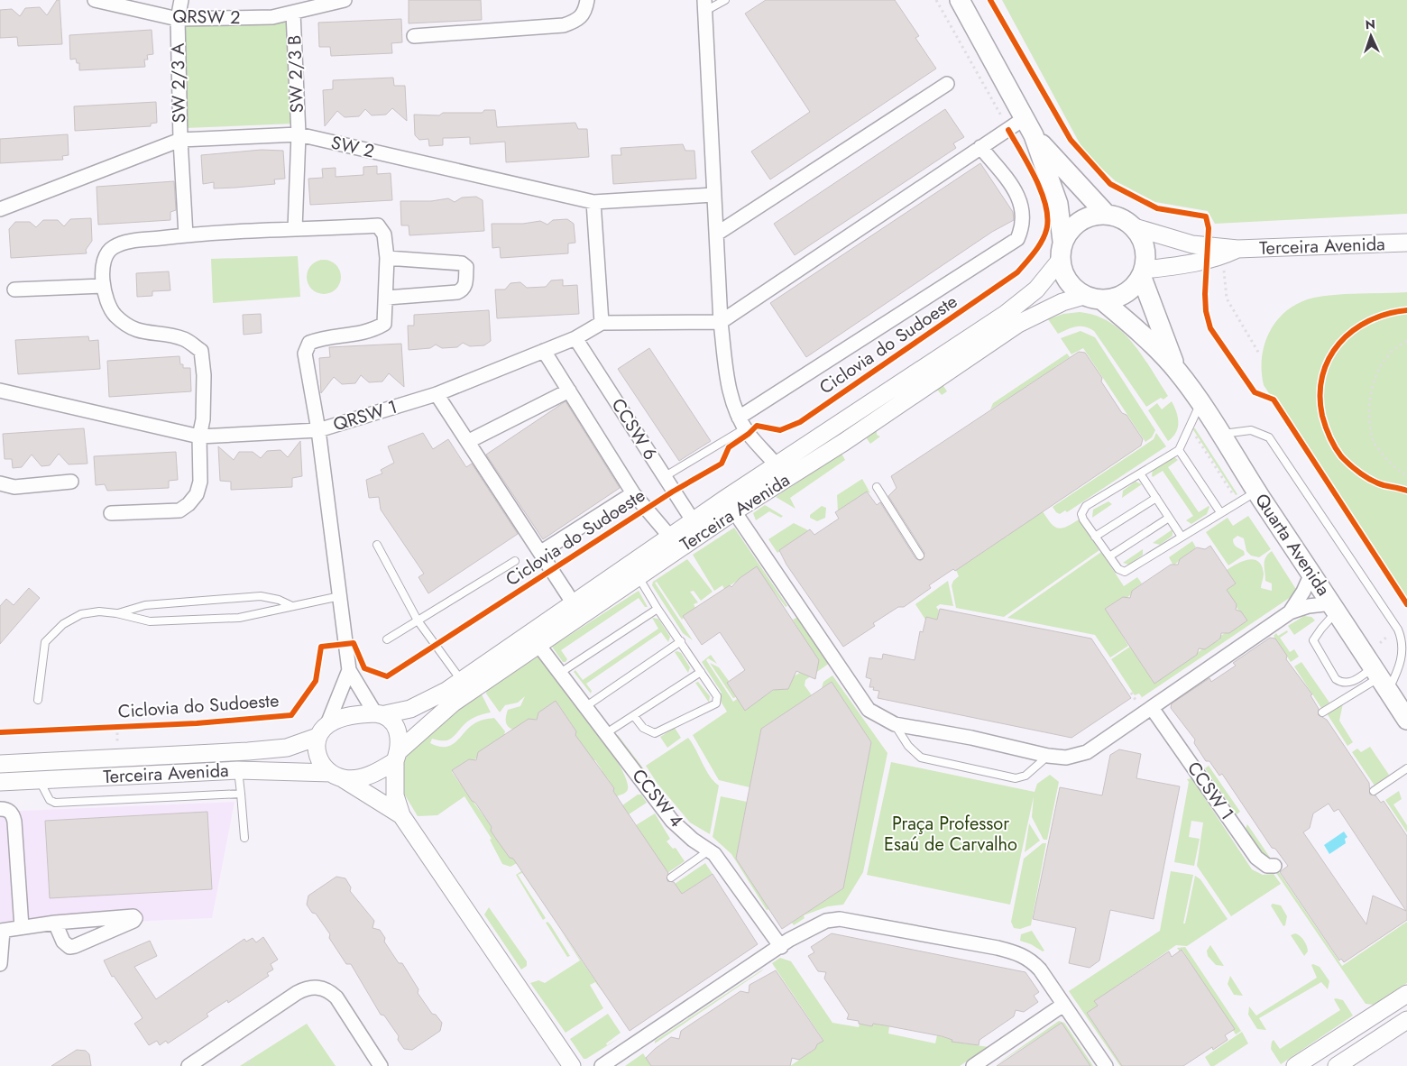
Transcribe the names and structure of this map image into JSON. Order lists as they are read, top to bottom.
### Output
{
  "streets": {
    "main road": ["Quarta Avenida"],
    "street": [
      "QRSW 2",
      "SW 2/3 B",
      "SW 2/3 A",
      "SW 2",
      "Terceira Avenida",
      "QRSW 1",
      "CCSW 6",
      "CCSW 1",
      "CCSW 4"
    ],
    "cycle path": ["Ciclovia do Sudoeste"]
  },
  "crossings": [
    ["QRSW 2", "SW 2/3 B"],
    ["QRSW 2", "SW 2/3 A"],
    ["SW 2/3 B", "SW 2"],
    ["SW 2/3 A", "SW 2"],
    ["Terceira Avenida", "CCSW 6"],
    ["Terceira Avenida", "Quarta Avenida"],
    ["Terceira Avenida", "CCSW 4"],
    ["QRSW 1", "CCSW 6"]
  ],
  "parks": ["Praça Professor Esaú de Carvalho"],
  "north": "top"
}
